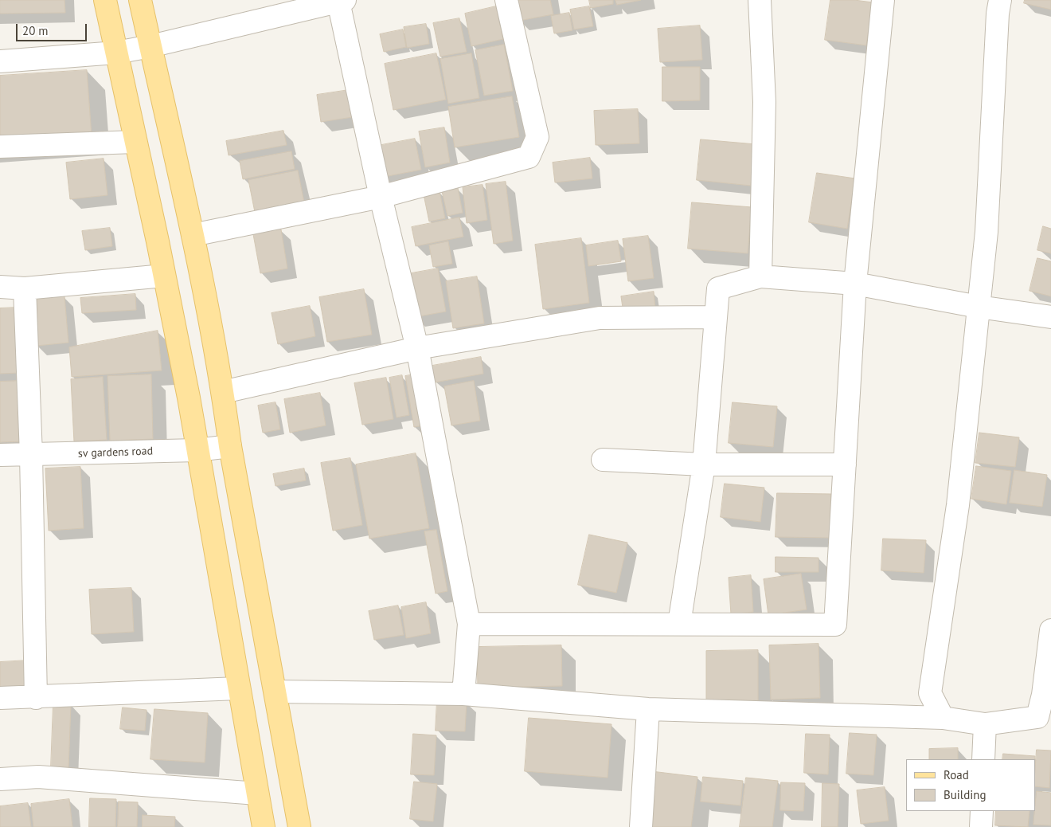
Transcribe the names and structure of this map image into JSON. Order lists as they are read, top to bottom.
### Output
{
  "streets": {
    "street": ["sv gardens road"]
  },
  "legend": ["Road", "Building"],
  "scale_bar": "20 m"
}
